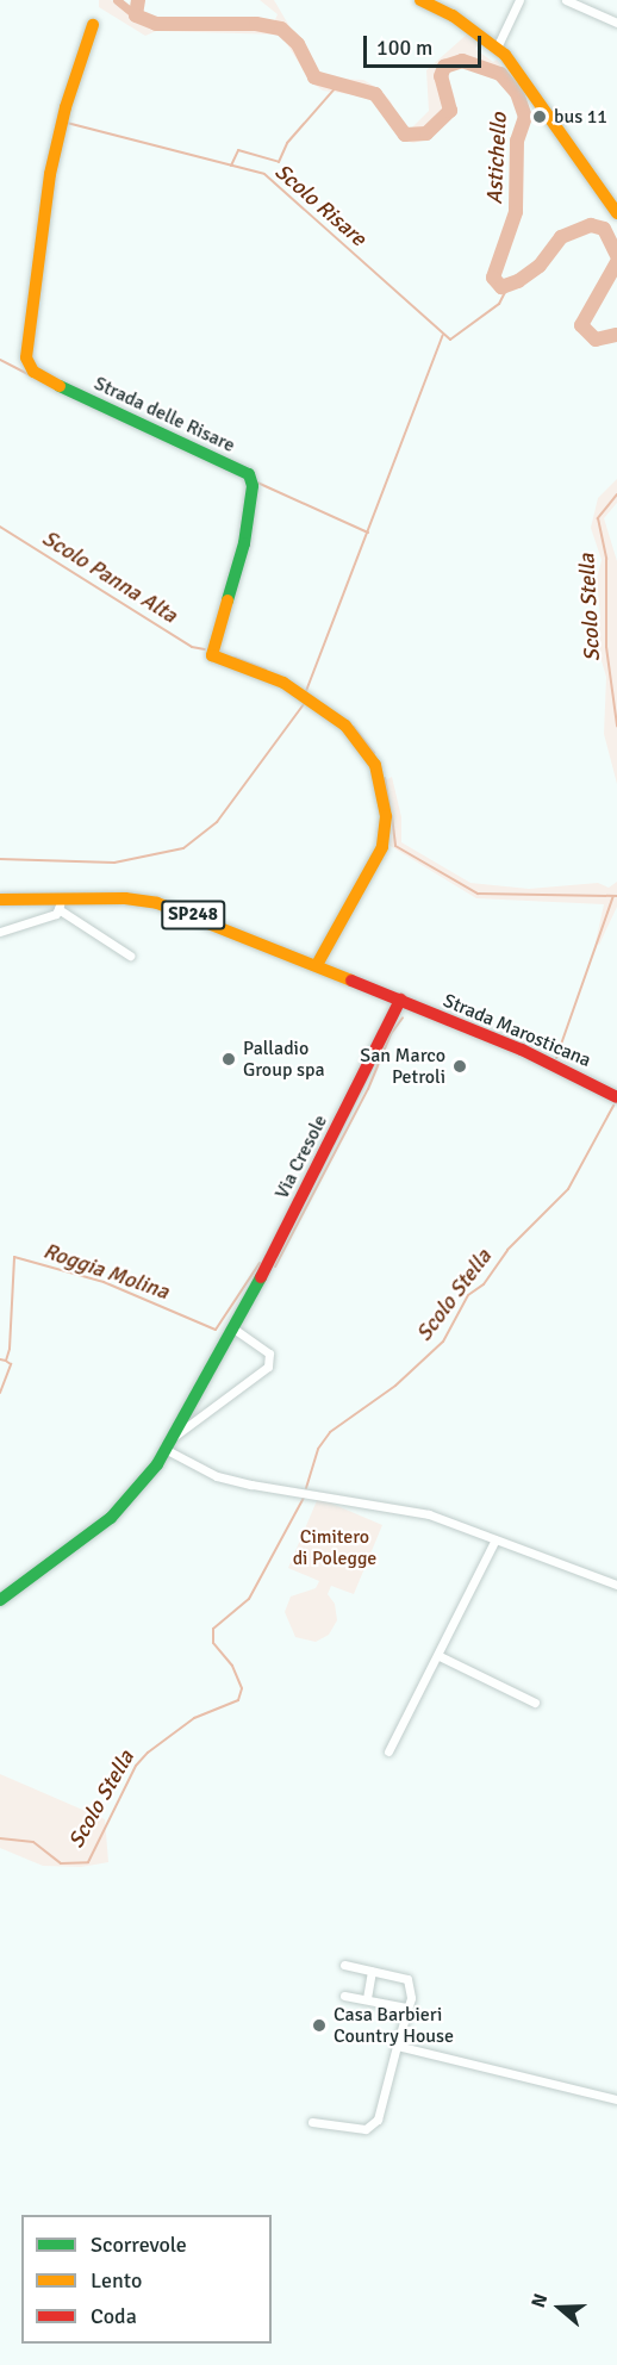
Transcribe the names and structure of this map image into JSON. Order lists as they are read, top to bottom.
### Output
{
  "streets": {
    "street": [
      "Strada delle Risare",
      "SP248",
      "Strada Marosticana",
      "Via Cresole"
    ]
  },
  "crossings": [
    ["Strada delle Risare", "SP248"],
    ["SP248", "Strada Marosticana"],
    ["SP248", "Via Cresole"],
    ["Strada Marosticana", "Via Cresole"]
  ],
  "water": [
    "Astichello",
    "Scolo Risare",
    "Scolo Panna Alta",
    "Scolo Stella",
    "Roggia Molina"
  ],
  "parks": ["Cimitero di Polegge"],
  "places": [
    "bus 11",
    "Palladio Group spa",
    "San Marco Petroli",
    "Casa Barbieri Country House"
  ],
  "legend": ["Scorrevole", "Lento", "Coda"],
  "scale_bar": "100 m",
  "north": "left"
}
